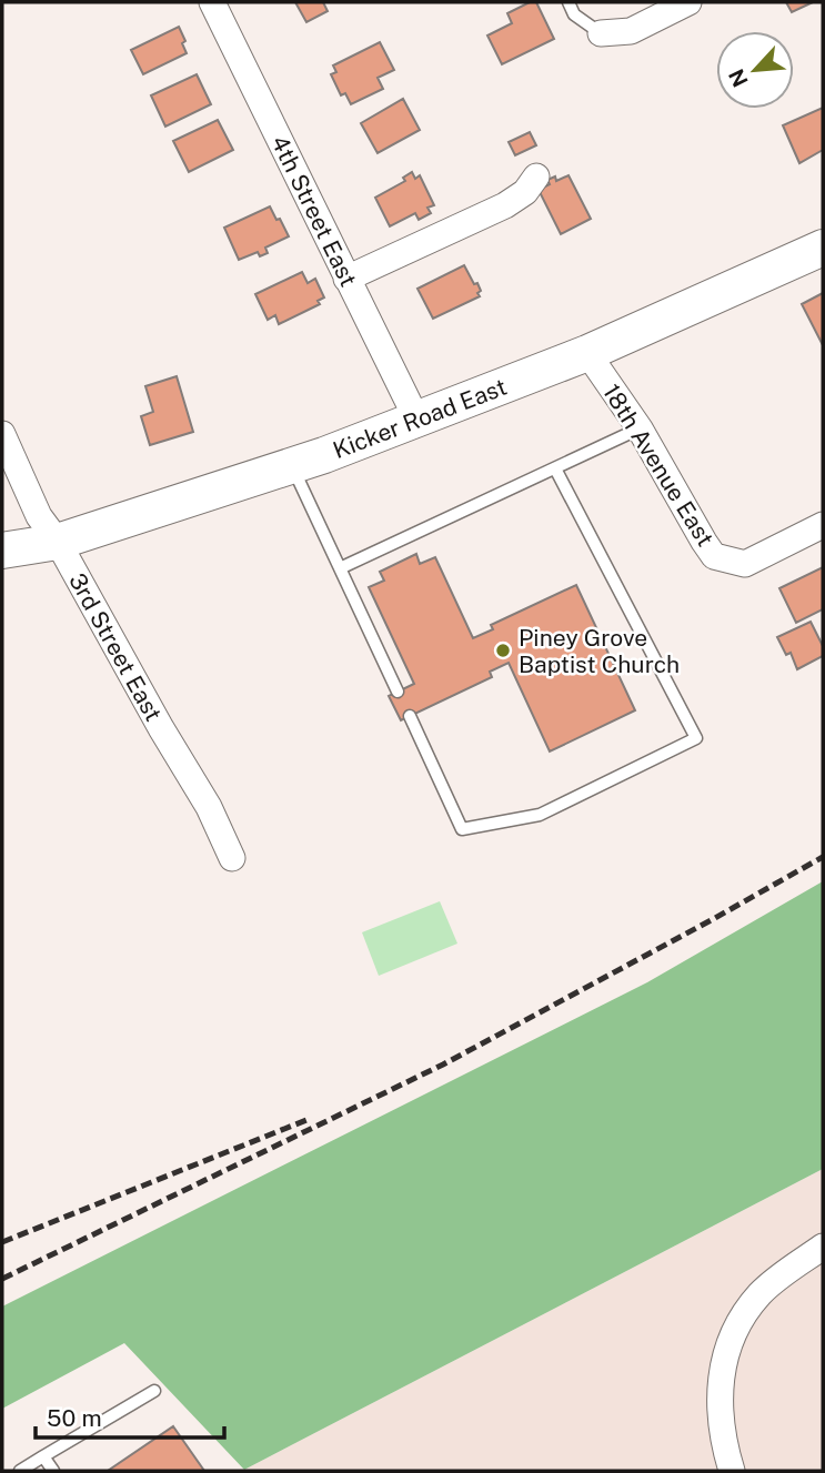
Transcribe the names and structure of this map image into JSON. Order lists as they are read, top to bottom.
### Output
{
  "streets": {
    "main road": ["Kicker Road East"],
    "street": ["4th Street East", "18th Avenue East", "3rd Street East"]
  },
  "crossings": [
    ["4th Street East", "Kicker Road East"],
    ["Kicker Road East", "18th Avenue East"],
    ["Kicker Road East", "3rd Street East"]
  ],
  "places": ["Piney Grove Baptist Church"],
  "scale_bar": "50 m",
  "north": "bottom left"
}
